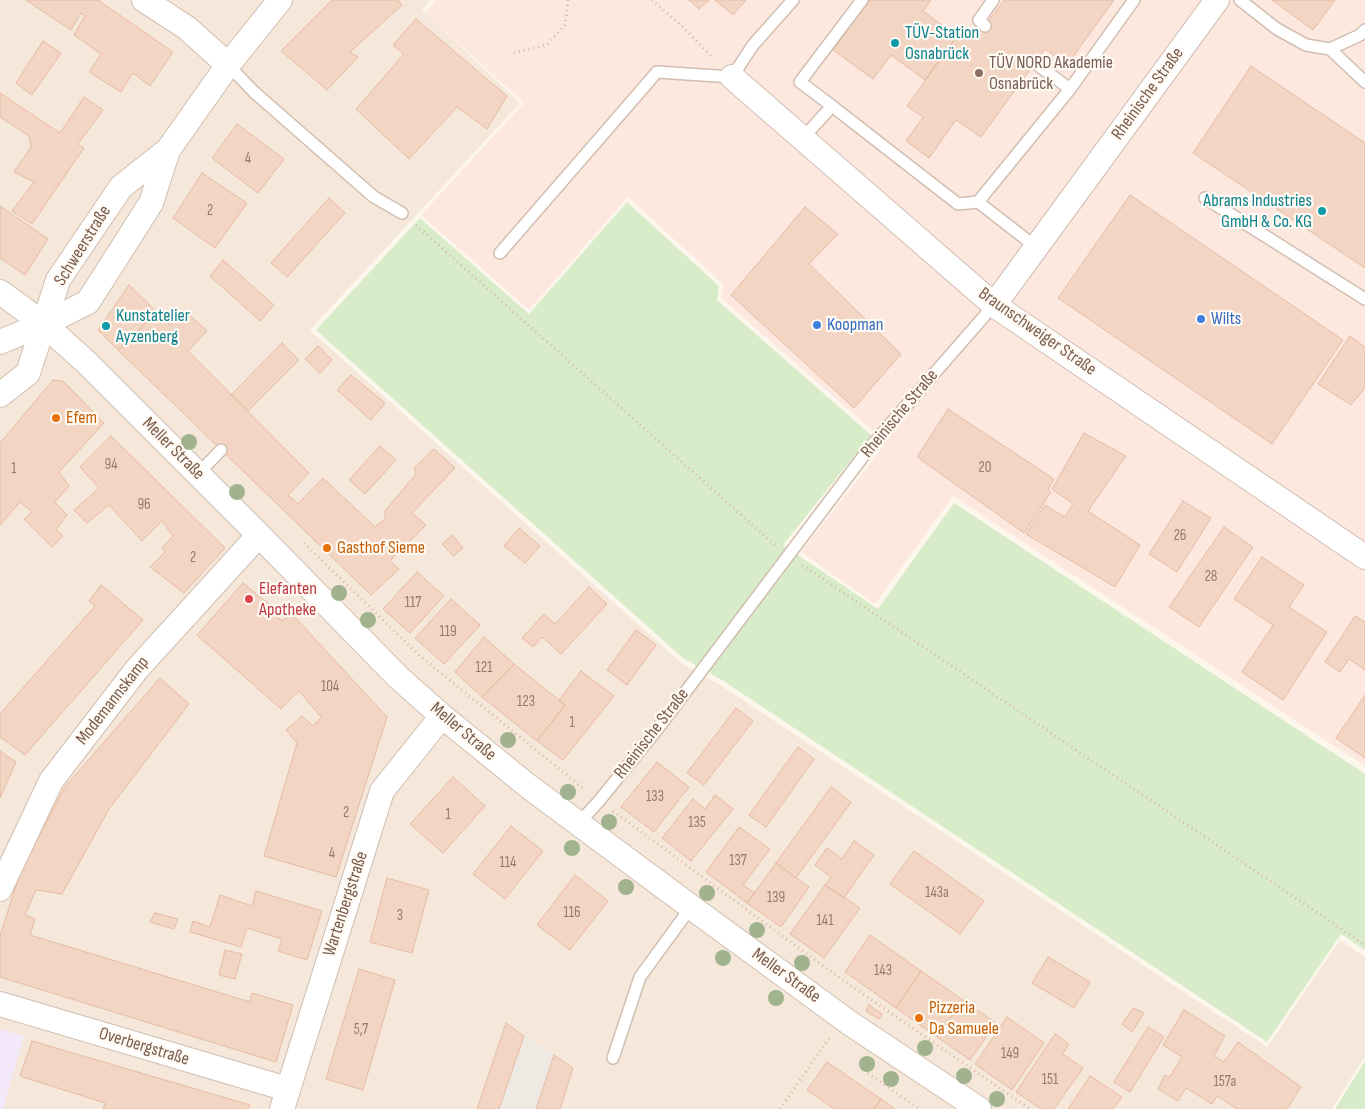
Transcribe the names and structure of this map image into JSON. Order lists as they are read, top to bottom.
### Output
{
  "streets": {
    "street": [
      "Rheinische Straße",
      "Schweerstraße",
      "Braunschweiger Straße",
      "Meller Straße",
      "Modemannskamp",
      "Wartenbergstraße",
      "Overbergstraße"
    ]
  },
  "crossings": [
    ["Rheinische Straße", "Braunschweiger Straße"],
    ["Rheinische Straße", "Meller Straße"],
    ["Schweerstraße", "Meller Straße"],
    ["Meller Straße", "Modemannskamp"],
    ["Meller Straße", "Wartenbergstraße"],
    ["Wartenbergstraße", "Overbergstraße"]
  ],
  "places": [
    "TÜV-Station Osnabrück",
    "TÜV NORD Akademie Osnabrück",
    "Abrams Industries GmbH & Co. KG",
    "Wilts",
    "Koopman",
    "Kunstatelier Ayzenberg",
    "Efem",
    "Gasthof Sieme",
    "Elefanten Apotheke",
    "Pizzeria Da Samuele"
  ],
  "house_numbers": [
    "4",
    "2",
    "94",
    "20",
    "1",
    "96",
    "26",
    "2",
    "28",
    "117",
    "119",
    "121",
    "104",
    "123",
    "1",
    "133",
    "2",
    "1",
    "135",
    "4",
    "137",
    "114",
    "143a",
    "139",
    "116",
    "3",
    "141",
    "143",
    "5,7",
    "149",
    "151",
    "157a"
  ]
}
